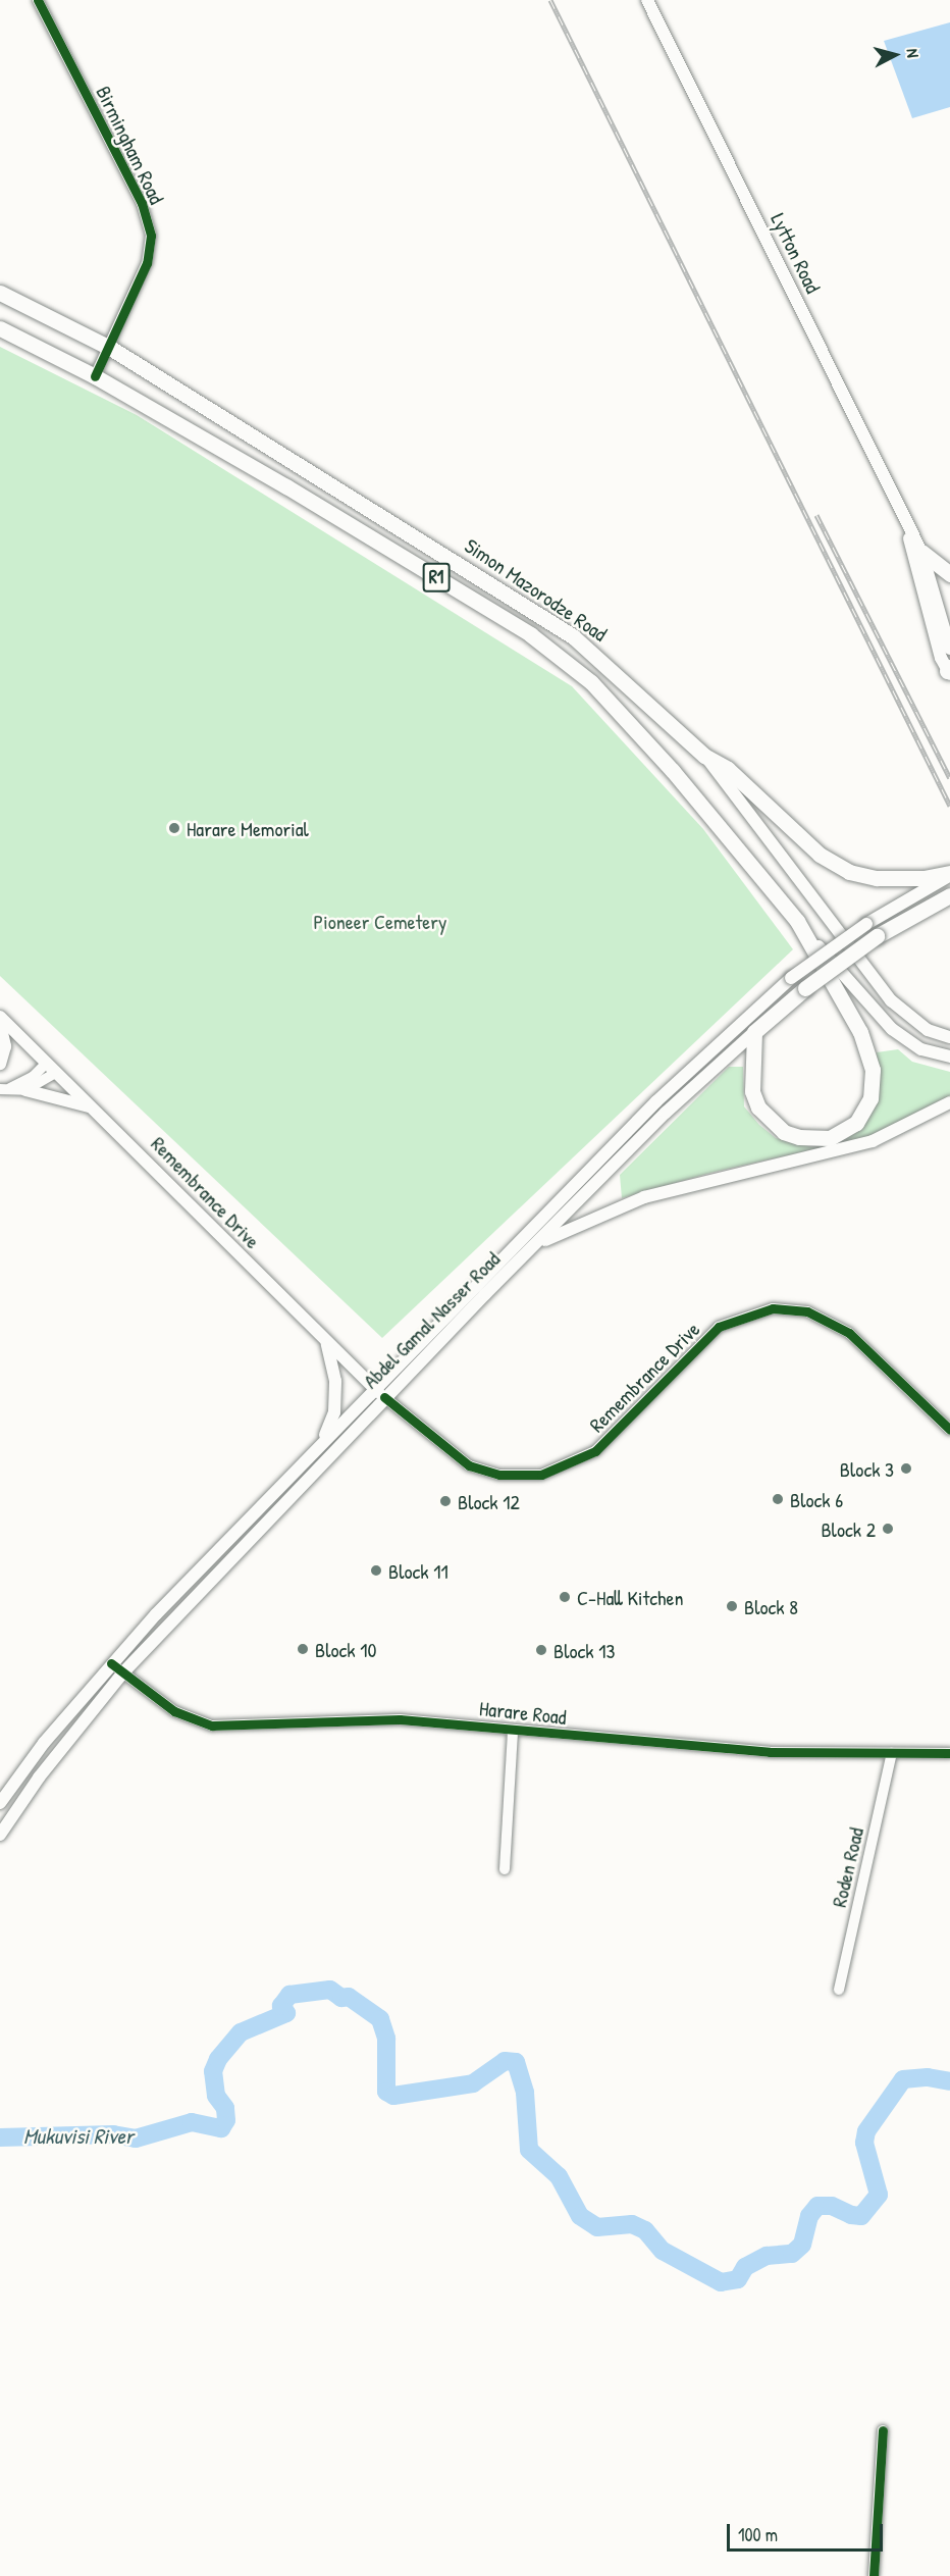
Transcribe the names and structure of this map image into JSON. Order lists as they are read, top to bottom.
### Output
{
  "streets": {
    "highway": ["R1", "Simon Mazorodze Road", "Abdel Gamal Nasser Road"],
    "main road": ["Lytton Road", "Remembrance Drive"],
    "street": ["Birmingham Road", "Harare Road", "Roden Road"]
  },
  "crossings": [
    ["Birmingham Road", "Simon Mazorodze Road"],
    ["Remembrance Drive", "Abdel Gamal Nasser Road"],
    ["Abdel Gamal Nasser Road", "Harare Road"],
    ["Harare Road", "Roden Road"]
  ],
  "water": ["Mukuvisi River"],
  "parks": ["Pioneer Cemetery"],
  "places": [
    "Harare Memorial",
    "Block 3",
    "Block 6",
    "Block 12",
    "Block 2",
    "Block 11",
    "C-Hall Kitchen",
    "Block 8",
    "Block 10",
    "Block 13"
  ],
  "scale_bar": "100 m",
  "north": "right"
}
